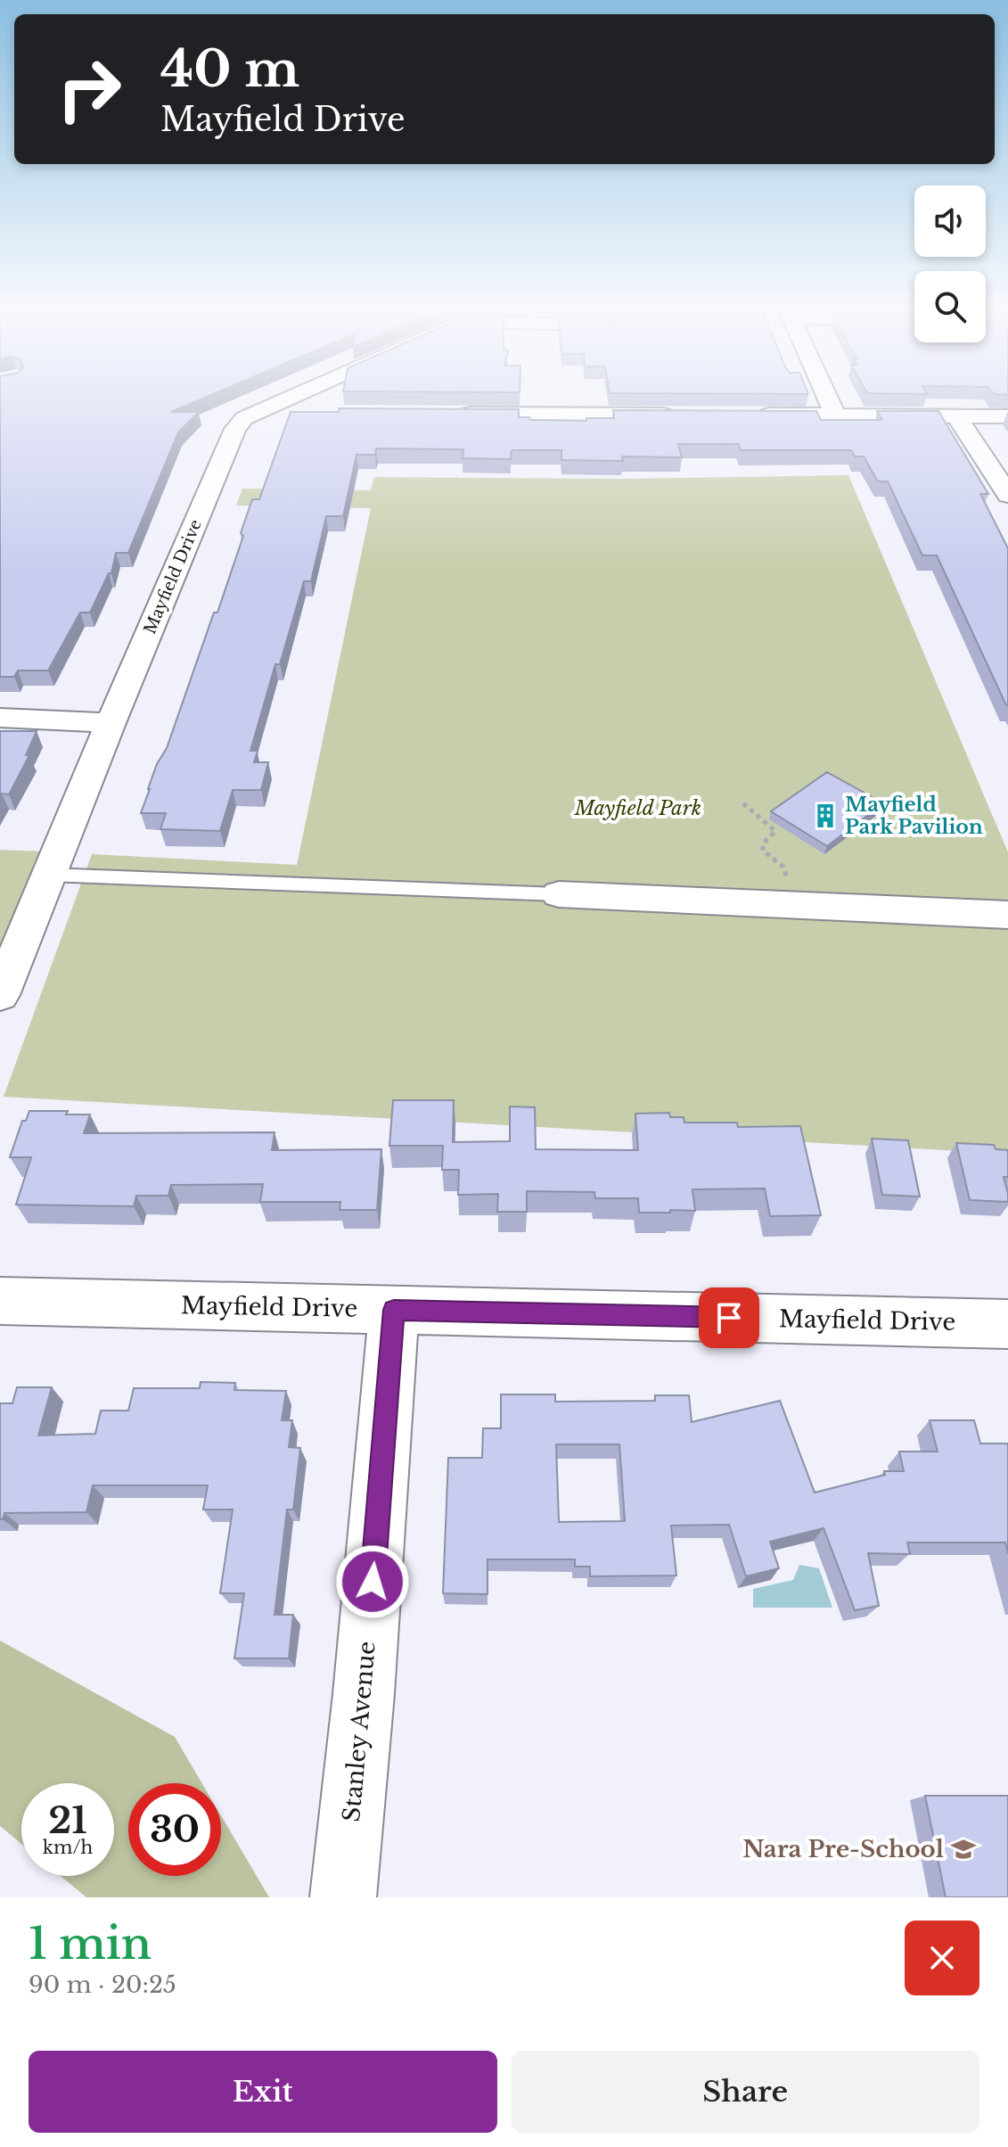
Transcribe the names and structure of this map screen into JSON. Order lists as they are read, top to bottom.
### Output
{
  "streets": {
    "street": ["Mayfield Drive", "Stanley Avenue"]
  },
  "crossings": [
    ["Mayfield Drive", "Stanley Avenue"]
  ],
  "parks": ["Mayfield Park"],
  "places": {
    "building": ["Mayfield Park Pavilion"],
    "school or university": ["Nara Pre-School"]
  },
  "page": {
    "turn": ["40 m", "Mayfield Drive"],
    "speed": "21 km/h",
    "limit": "30",
    "heading": ["1 min", "90 m · 20:25"],
    "buttons": ["Exit", "Share"]
  }
}
